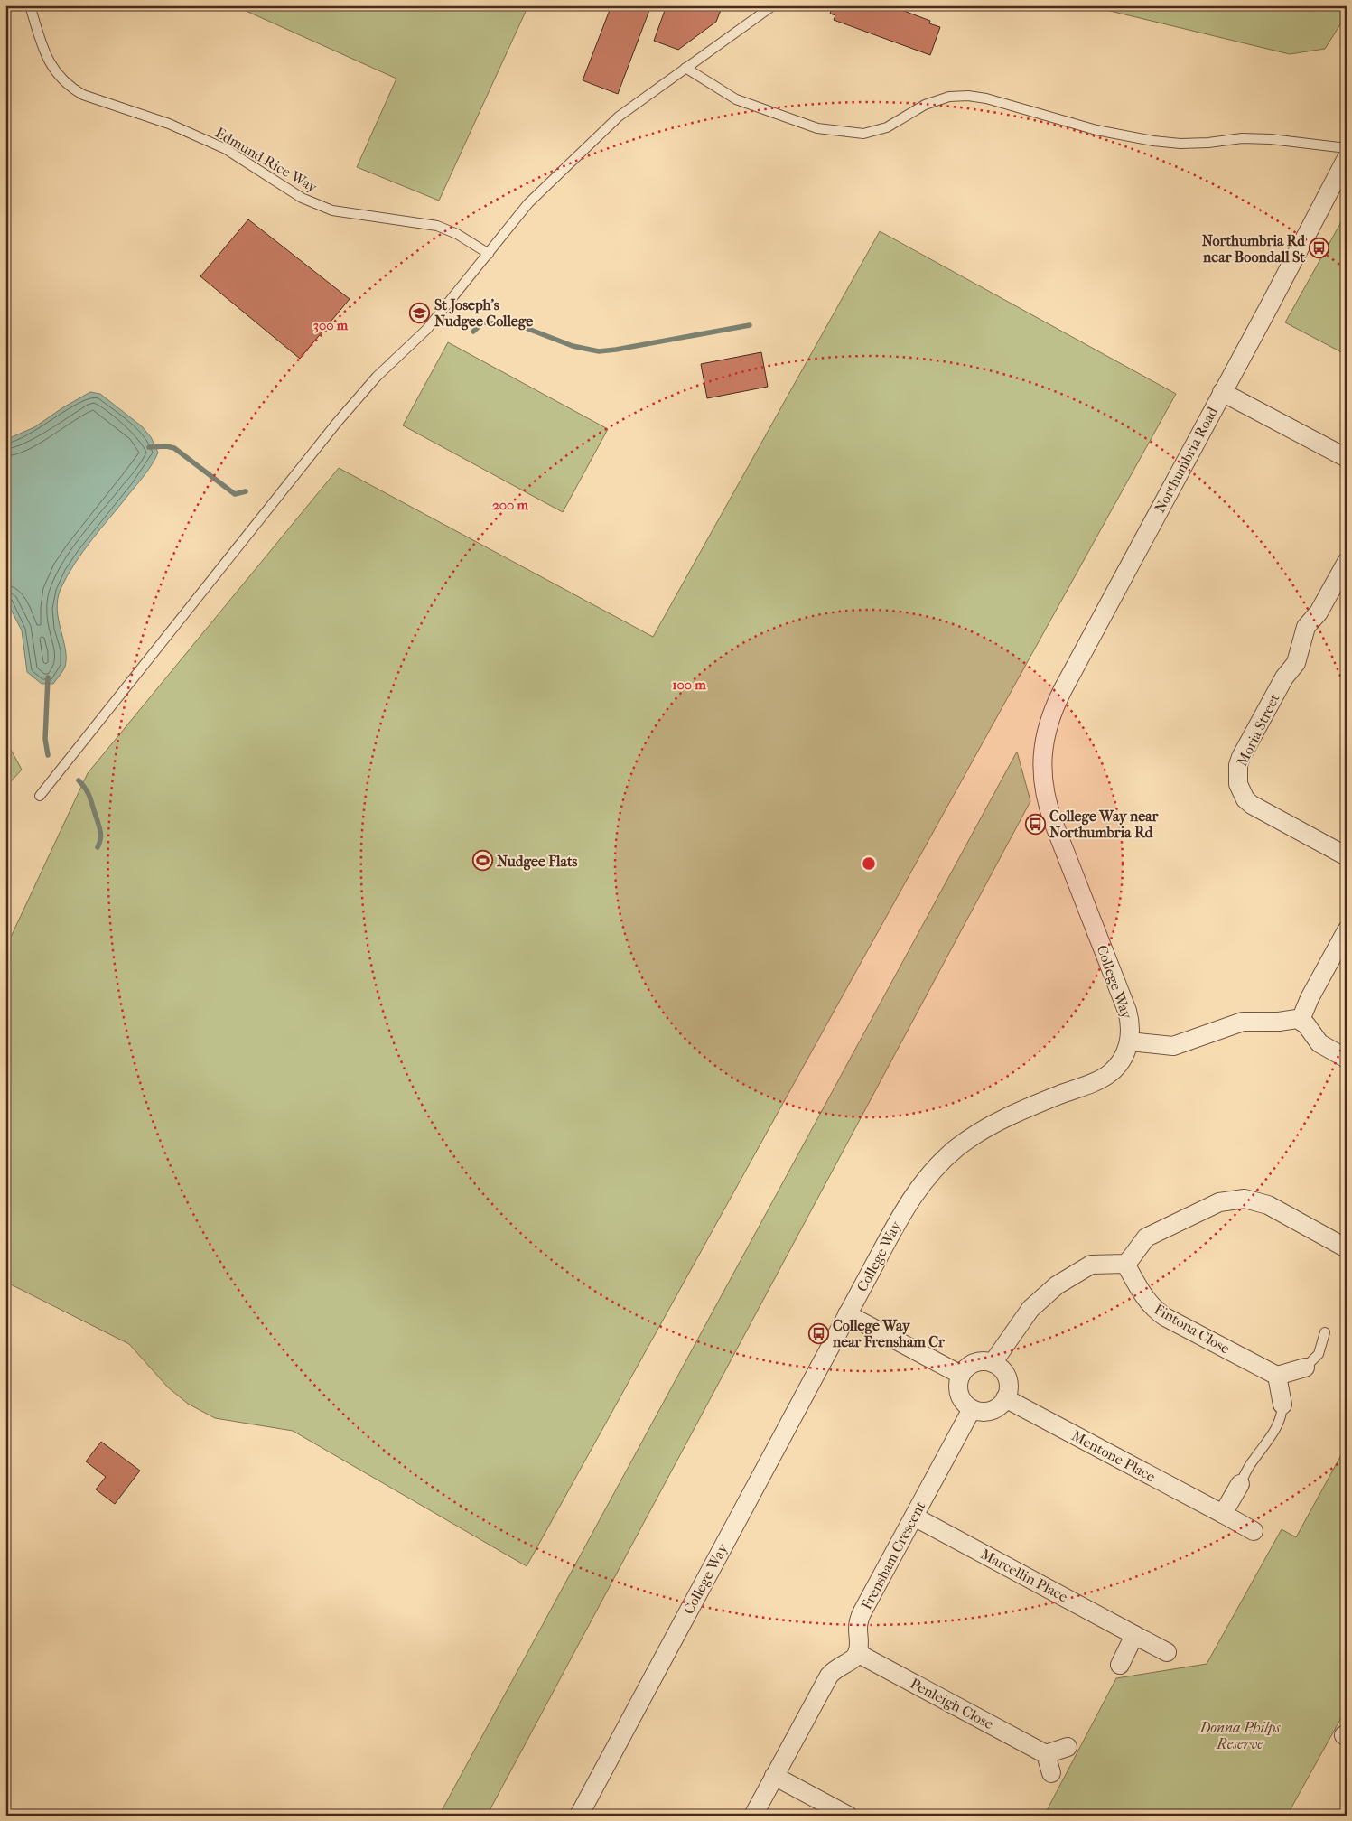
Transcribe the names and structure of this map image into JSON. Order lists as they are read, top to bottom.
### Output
{
  "streets": {
    "street": [
      "Northumbria Road",
      "Moria Street",
      "College Way",
      "Fintona Close",
      "Mentone Place",
      "Frensham Crescent",
      "Marcellin Place",
      "Penleigh Close"
    ],
    "lane": ["Edmund Rice Way"]
  },
  "crossings": [
    ["Northumbria Road", "College Way"],
    ["Mentone Place", "Frensham Crescent"],
    ["Frensham Crescent", "Marcellin Place"],
    ["Frensham Crescent", "Penleigh Close"]
  ],
  "parks": ["Donna Philps Reserve"],
  "places": {
    "bus stop": ["Northumbria Rd near Boondall St", "College Way near Northumbria Rd", "College Way near Frensham Cr"],
    "school or university": ["St Joseph's Nudgee College"],
    "sports": ["Nudgee Flats"]
  },
  "rings": ["300 m", "200 m", "100 m"]
}
